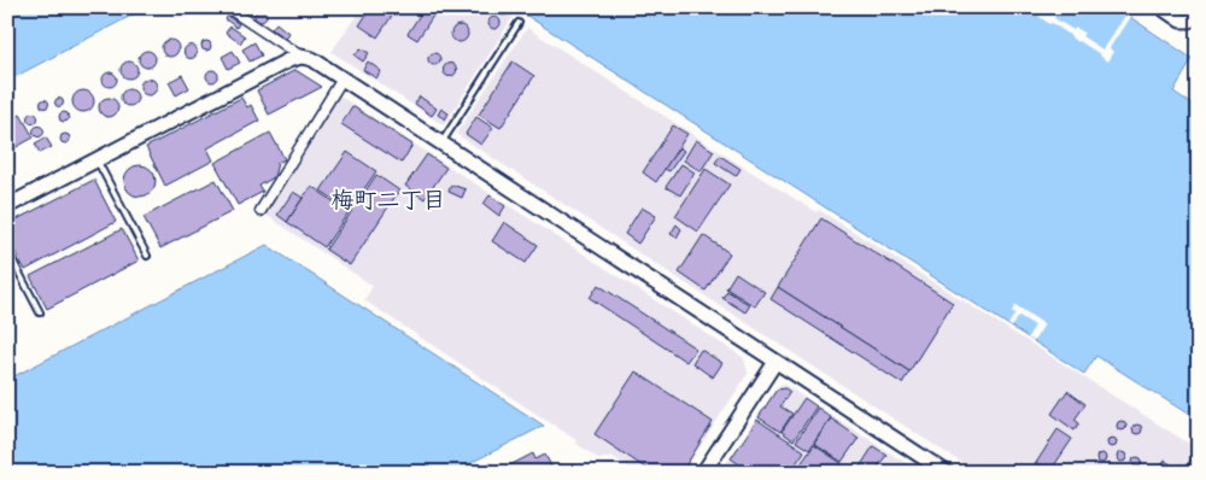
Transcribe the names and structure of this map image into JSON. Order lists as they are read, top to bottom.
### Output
{
  "districts": ["梅町二丁目"]
}
